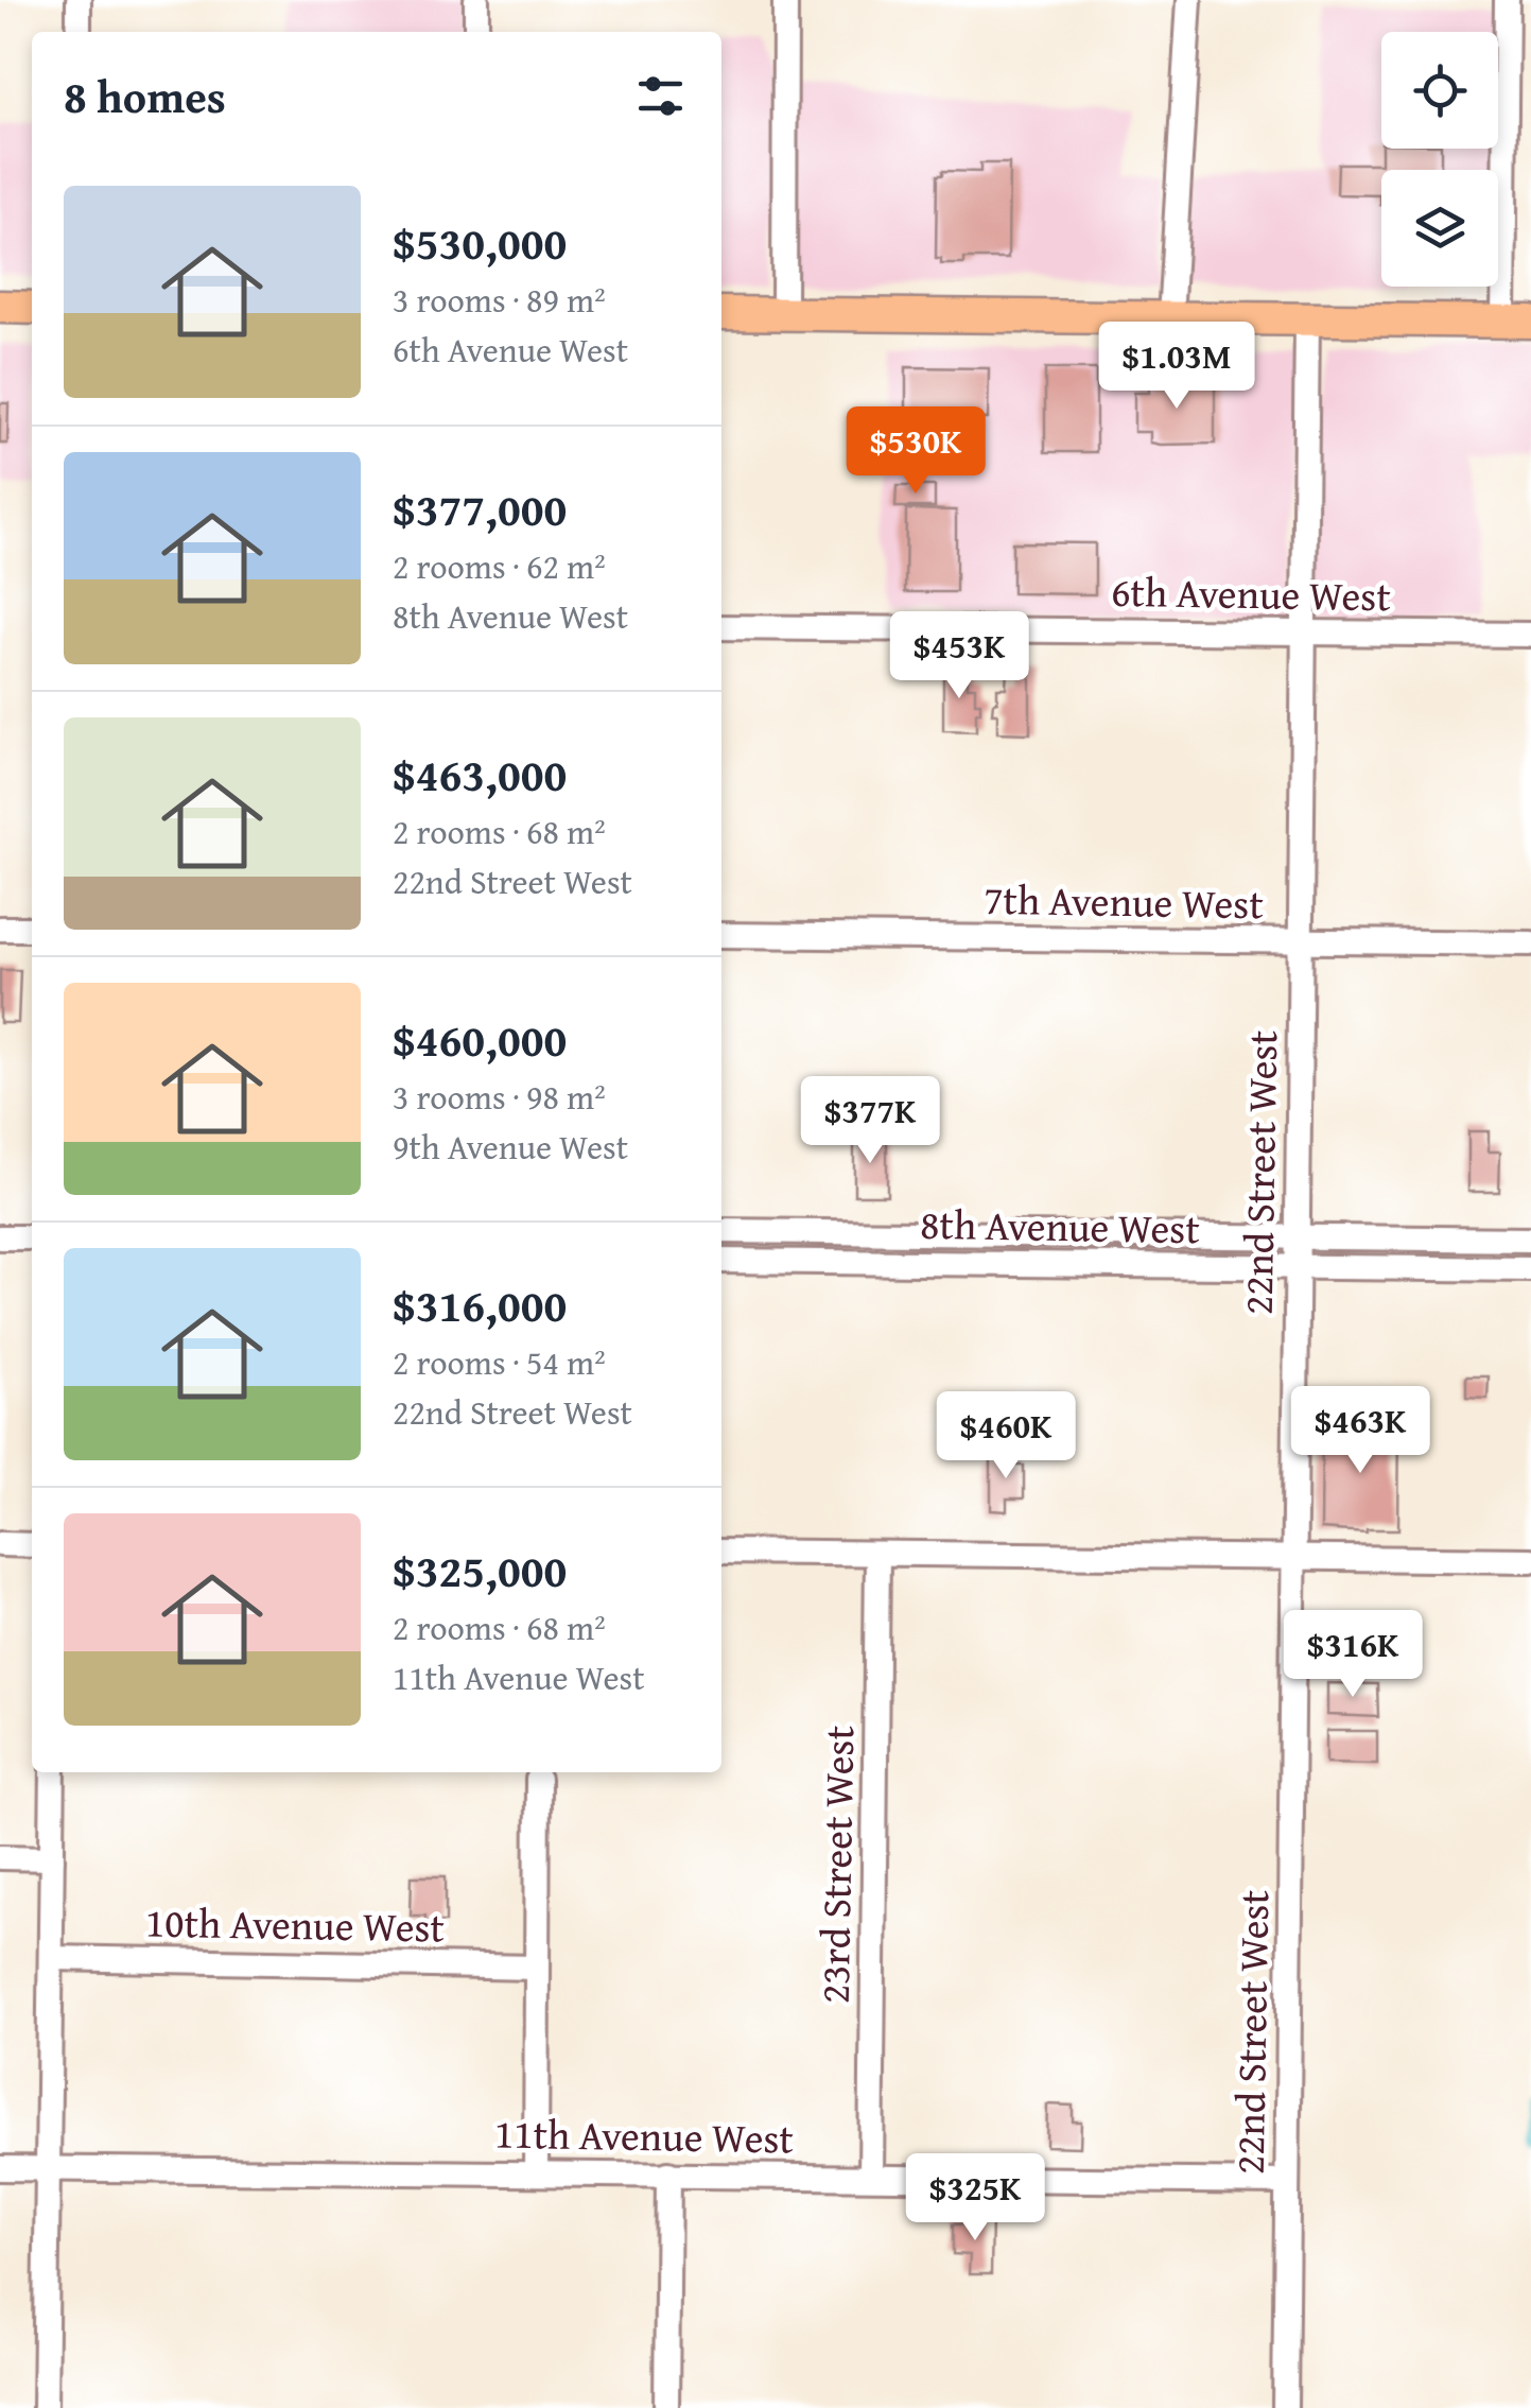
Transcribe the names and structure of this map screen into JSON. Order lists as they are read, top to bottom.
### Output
{
  "streets": {
    "street": [
      "6th Avenue West",
      "7th Avenue West",
      "22nd Street West",
      "8th Avenue West",
      "23rd Street West",
      "10th Avenue West",
      "11th Avenue West"
    ]
  },
  "crossings": [
    ["6th Avenue West", "22nd Street West"],
    ["7th Avenue West", "22nd Street West"],
    ["22nd Street West", "8th Avenue West"],
    ["22nd Street West", "11th Avenue West"],
    ["23rd Street West", "11th Avenue West"]
  ],
  "page": {
    "heading": "8 homes",
    "list": [
      {
        "name": "$530,000",
        "note": "3 rooms · 89 m² · 6th Avenue West"
      },
      {
        "name": "$377,000",
        "note": "2 rooms · 62 m² · 8th Avenue West"
      },
      {
        "name": "$463,000",
        "note": "2 rooms · 68 m² · 22nd Street West"
      },
      {
        "name": "$460,000",
        "note": "3 rooms · 98 m² · 9th Avenue West"
      },
      {
        "name": "$316,000",
        "note": "2 rooms · 54 m² · 22nd Street West"
      },
      {
        "name": "$325,000",
        "note": "2 rooms · 68 m² · 11th Avenue West"
      }
    ],
    "price": [
      "$1.03M",
      "$530K",
      "$453K",
      "$377K",
      "$463K",
      "$460K",
      "$316K",
      "$325K"
    ]
  }
}
